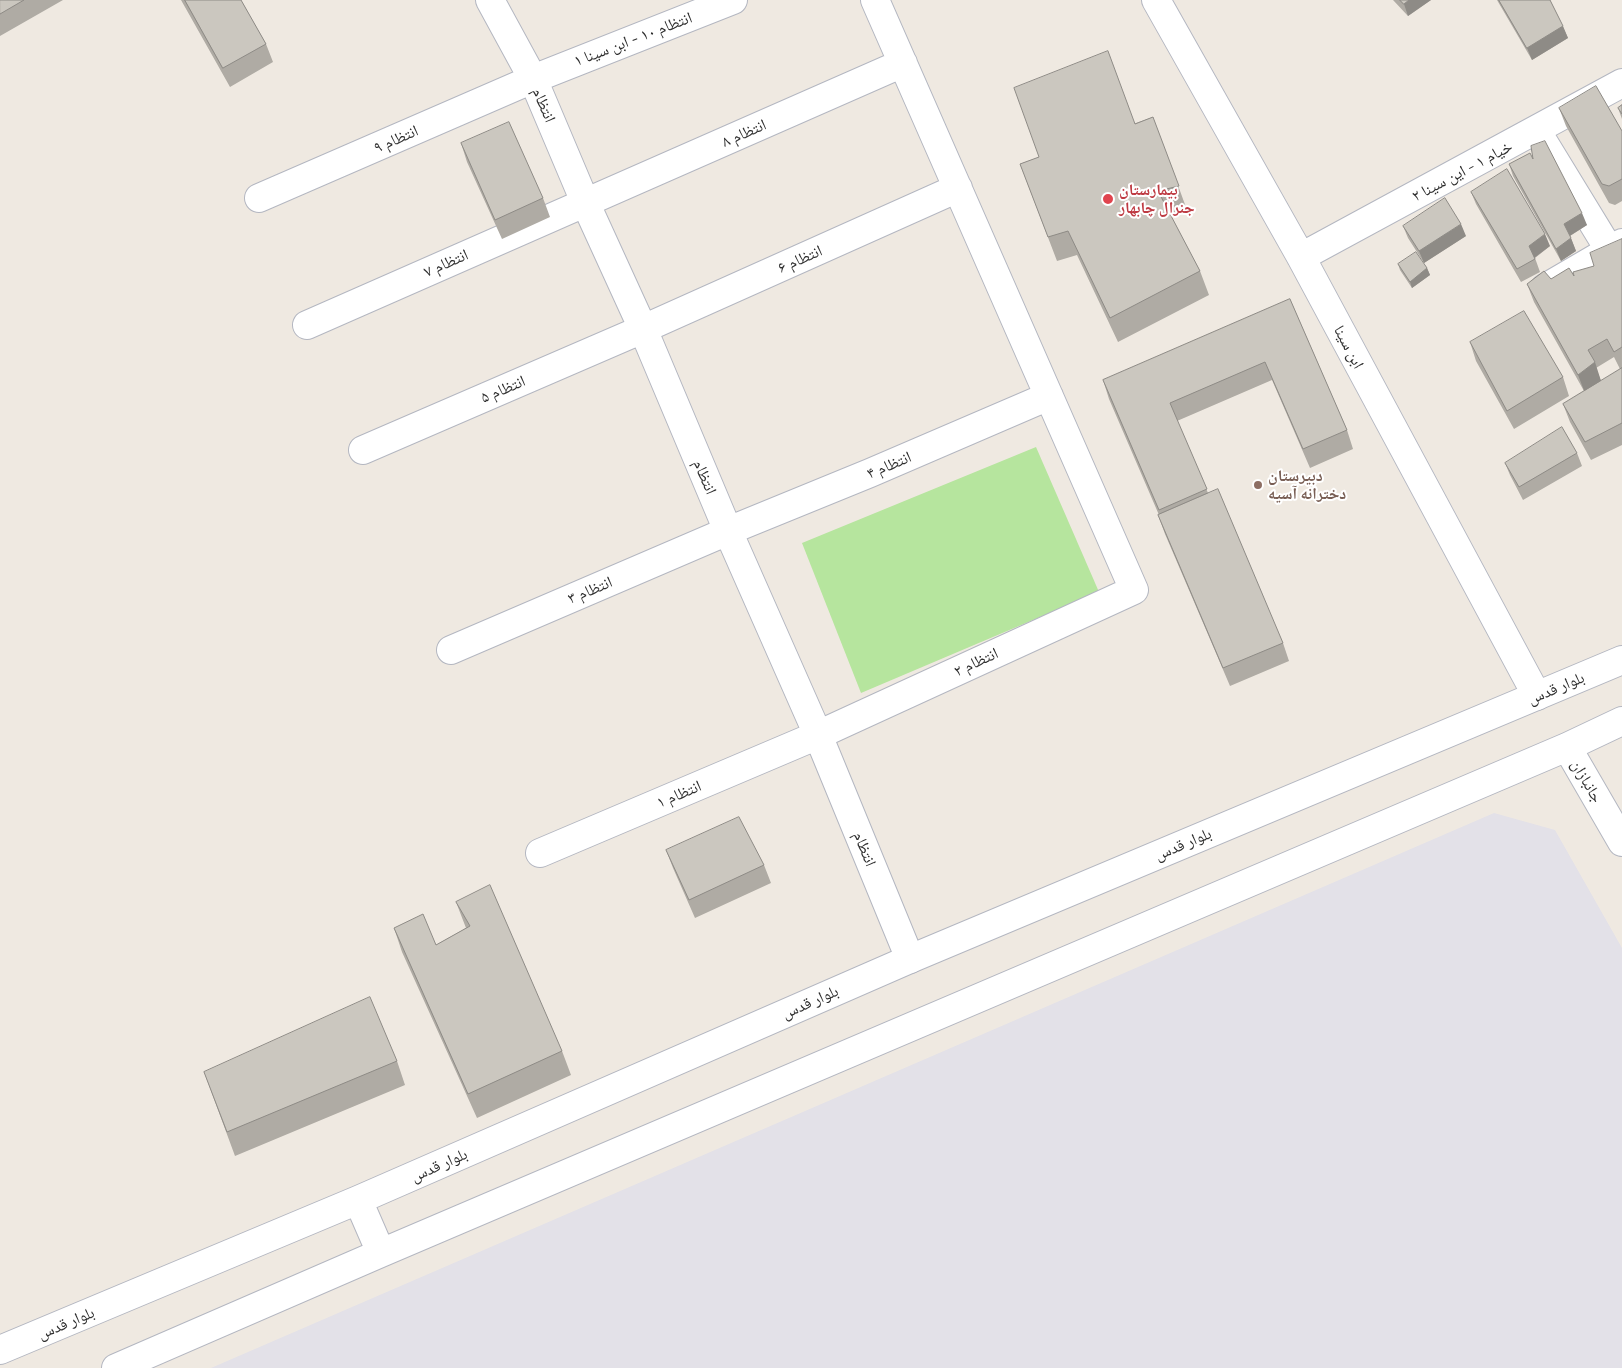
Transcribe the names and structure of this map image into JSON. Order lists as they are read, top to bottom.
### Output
{
  "streets": {
    "street": [
      "انتظام ۱۰ - ابن سینا ۱",
      "انتظام",
      "انتظام ۸",
      "انتظام ۹",
      "خیام ۱ - این سینا ۲",
      "انتظام ۶",
      "انتظام ۷",
      "ابن سینا",
      "انتظام ۵",
      "انتظام ۴",
      "انتظام ۳",
      "انتظام ۲",
      "بلوار قدس",
      "جانبازان",
      "انتظام ۱"
    ]
  },
  "crossings": [
    ["انتظام ۱۰ - ابن سینا ۱", "انتظام"],
    ["انتظام ۱۰ - ابن سینا ۱", "انتظام ۹"],
    ["انتظام", "انتظام ۸"],
    ["انتظام", "انتظام ۹"],
    ["انتظام", "انتظام ۶"],
    ["انتظام", "انتظام ۷"],
    ["انتظام", "انتظام ۵"],
    ["انتظام", "انتظام ۴"],
    ["انتظام", "انتظام ۳"],
    ["انتظام", "انتظام ۲"],
    ["انتظام", "بلوار قدس"],
    ["انتظام", "انتظام ۱"],
    ["انتظام ۸", "انتظام ۷"],
    ["خیام ۱ - این سینا ۲", "ابن سینا"],
    ["انتظام ۶", "انتظام ۵"],
    ["ابن سینا", "بلوار قدس"],
    ["انتظام ۴", "انتظام ۳"],
    ["انتظام ۴", "انتظام ۲"],
    ["انتظام ۲", "انتظام ۱"]
  ],
  "places": ["بیمارستان جنرال چابهار", "دبیرستان دخترانه آسیه"]
}
